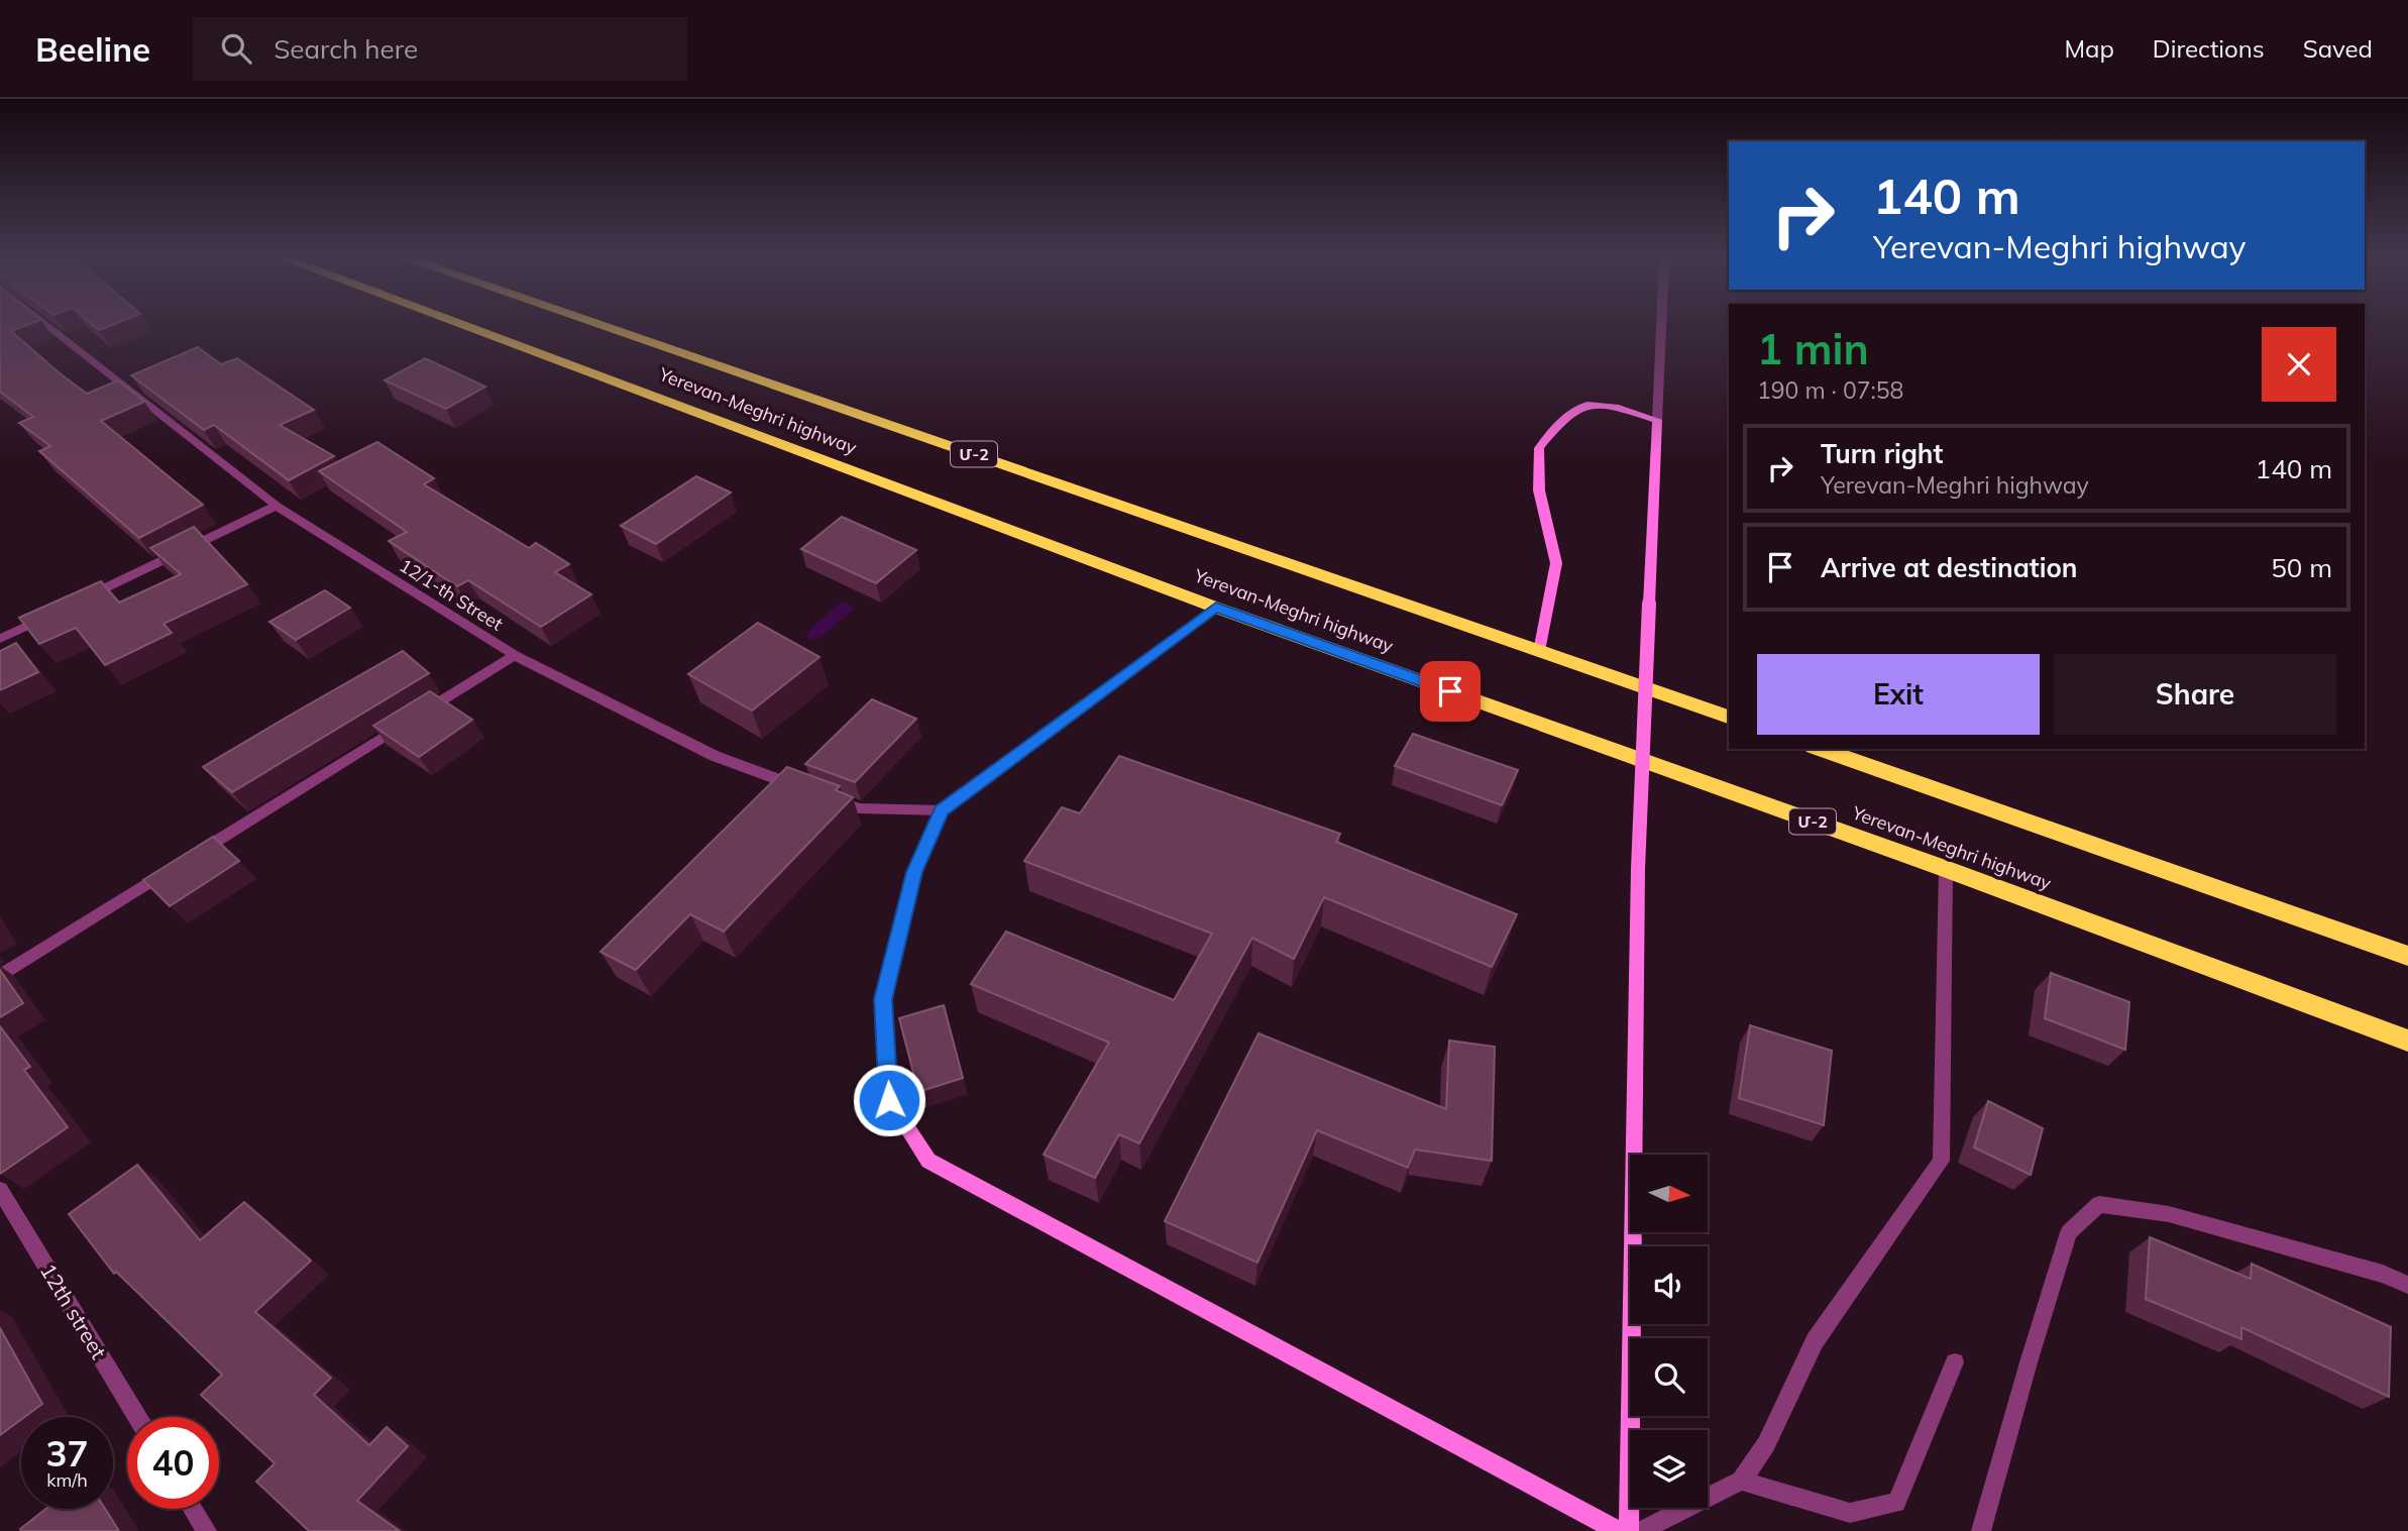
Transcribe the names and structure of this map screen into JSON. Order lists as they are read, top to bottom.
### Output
{
  "streets": {
    "highway": ["Yerevan-Meghri highway", "Մ-2"],
    "street": ["12/1-th Street", "12th street"]
  },
  "north": "right",
  "page": {
    "header": "Beeline",
    "search": "Search here",
    "nav": ["Map", "Directions", "Saved"],
    "turn": ["140 m", "Yerevan-Meghri highway"],
    "heading": ["1 min", "190 m · 07:58"],
    "list": [
      {
        "name": "Turn right",
        "note": "Yerevan-Meghri highway",
        "value": "140 m"
      },
      {
        "name": "Arrive at destination",
        "value": "50 m"
      }
    ],
    "buttons": ["Exit", "Share"],
    "speed": "37 km/h",
    "limit": "40"
  }
}
